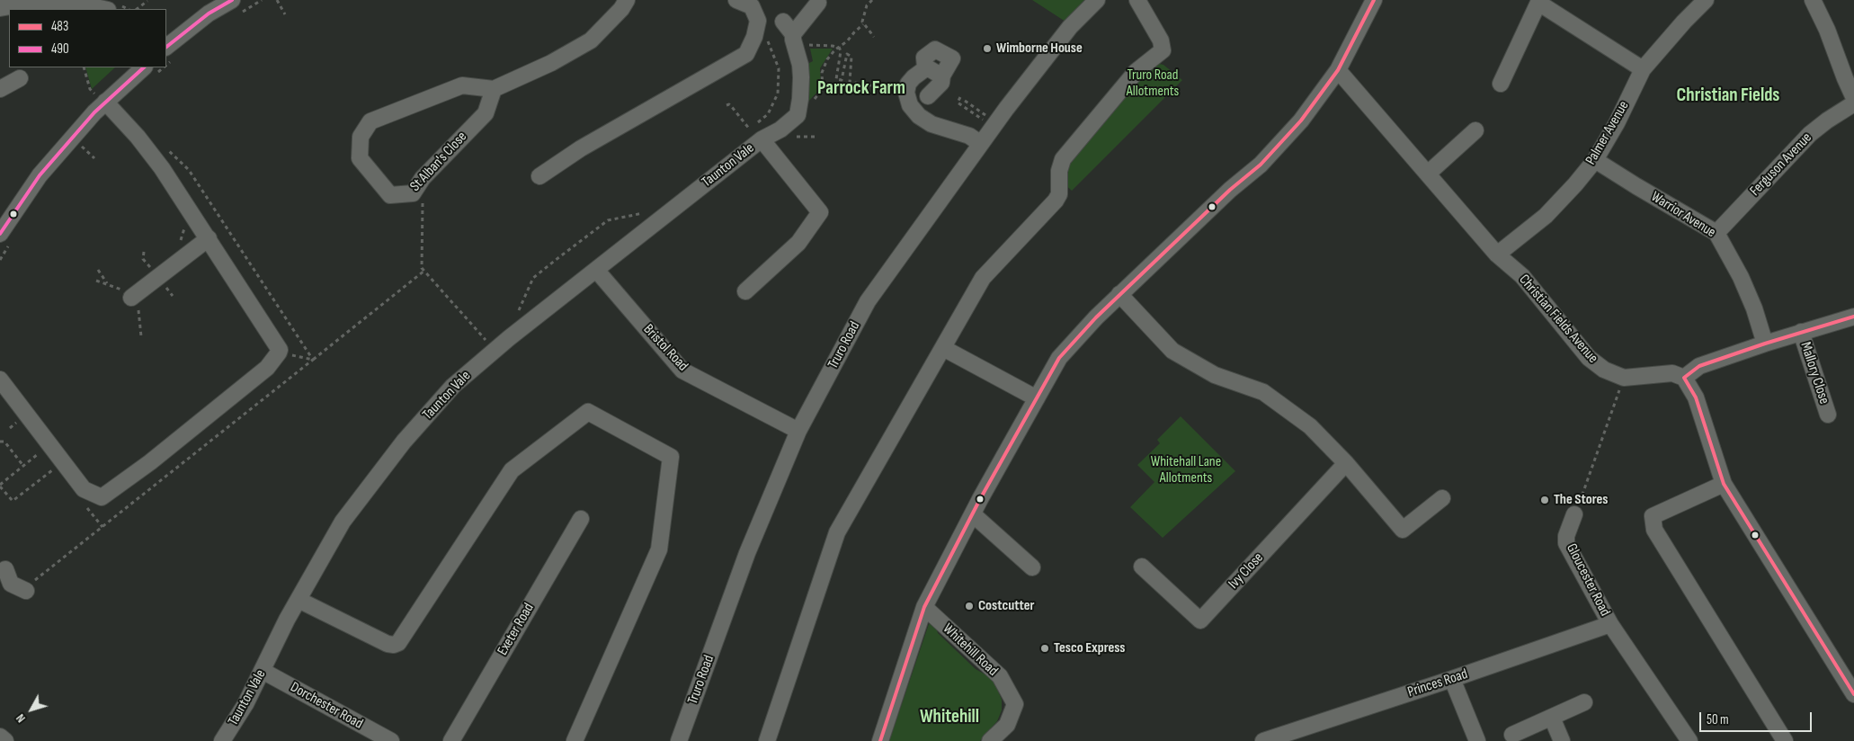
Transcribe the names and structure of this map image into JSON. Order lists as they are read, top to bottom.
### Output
{
  "streets": {
    "street": [
      "Palmer Avenue",
      "St Alban's Close",
      "Ferguson Avenue",
      "Taunton Vale",
      "Warrior Avenue",
      "Christian Fields Avenue",
      "Truro Road",
      "Bristol Road",
      "Mallory Close",
      "Ivy Close",
      "Gloucester Road",
      "Exeter Road",
      "Whitehill Road",
      "Princes Road",
      "Dorchester Road"
    ]
  },
  "crossings": [
    ["Palmer Avenue", "Warrior Avenue"],
    ["Palmer Avenue", "Christian Fields Avenue"],
    ["Ferguson Avenue", "Warrior Avenue"],
    ["Taunton Vale", "Bristol Road"],
    ["Taunton Vale", "Dorchester Road"],
    ["Truro Road", "Bristol Road"],
    ["Gloucester Road", "Princes Road"]
  ],
  "districts": ["Parrock Farm", "Christian Fields", "Whitehill"],
  "parks": ["Truro Road Allotments", "Whitehall Lane Allotments"],
  "places": [
    "Wimborne House",
    "The Stores",
    "Costcutter",
    "Tesco Express"
  ],
  "lines": ["transit line 483", "transit line 490"],
  "legend": ["483", "490"],
  "scale_bar": "50 m",
  "north": "bottom left"
}
